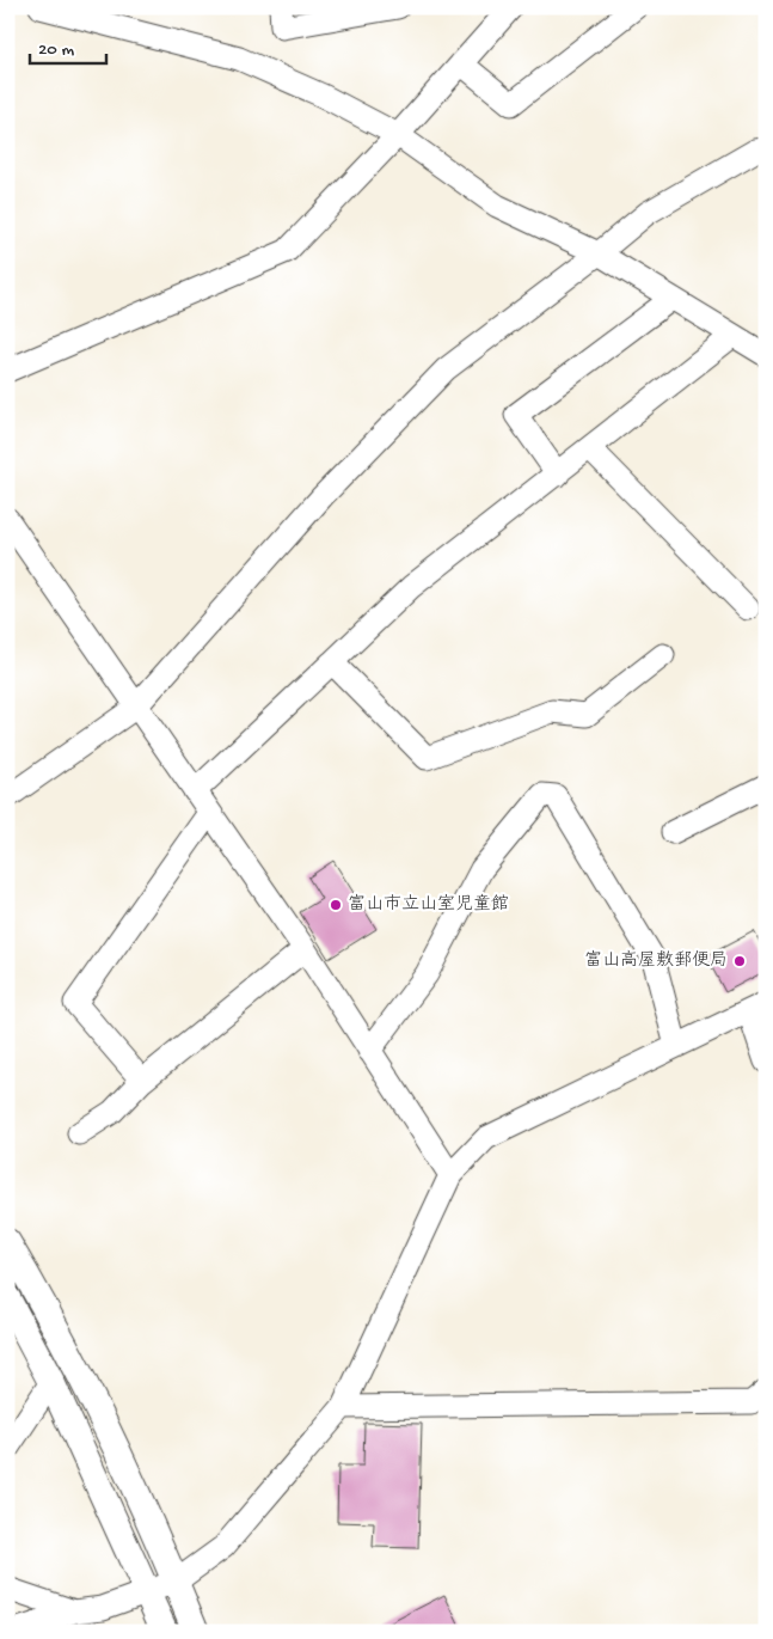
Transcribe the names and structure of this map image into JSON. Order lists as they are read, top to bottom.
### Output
{
  "places": ["富山市立山室児童館", "富山高屋敷郵便局"],
  "scale_bar": "20 m"
}
